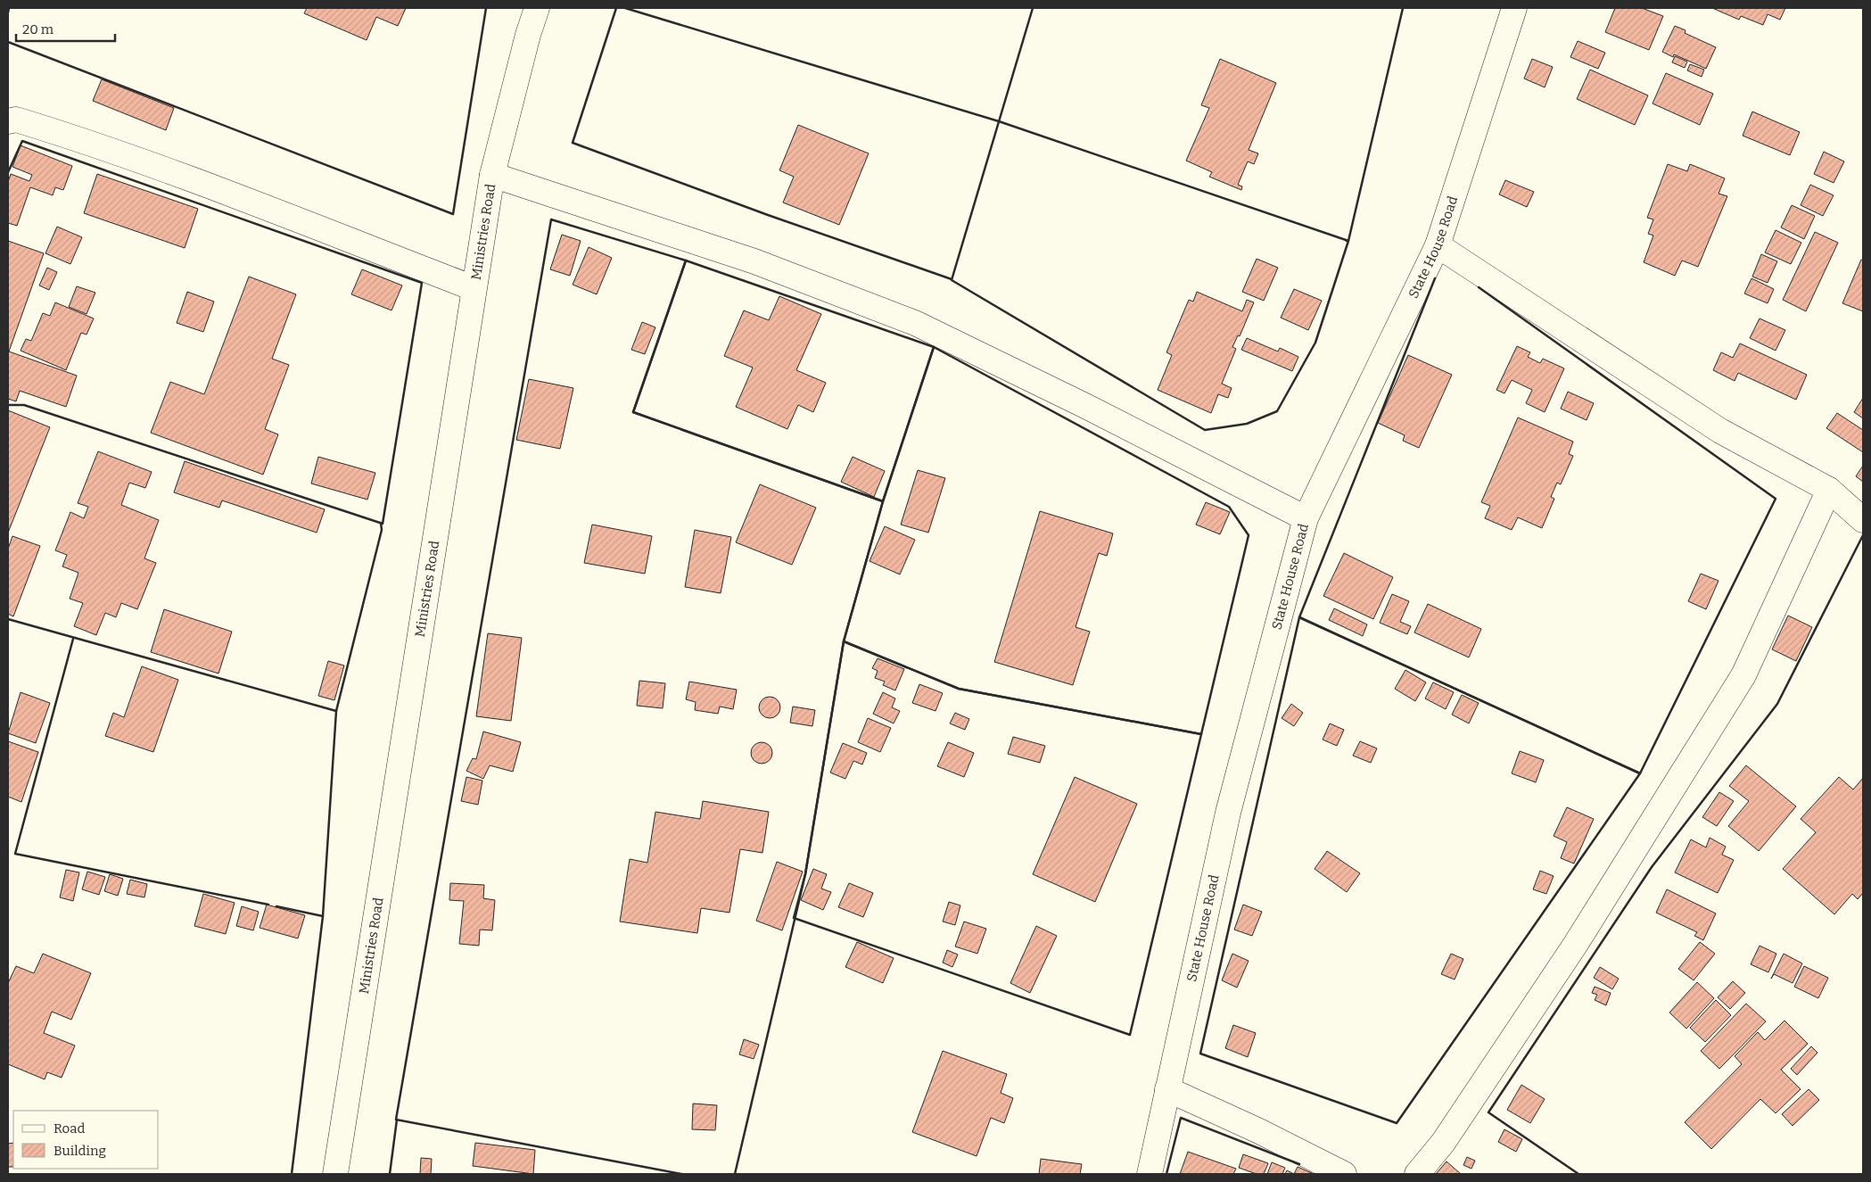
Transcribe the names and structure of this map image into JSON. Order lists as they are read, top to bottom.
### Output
{
  "streets": {
    "street": ["Ministries Road", "State House Road"]
  },
  "legend": ["Road", "Building"],
  "scale_bar": "20 m"
}
